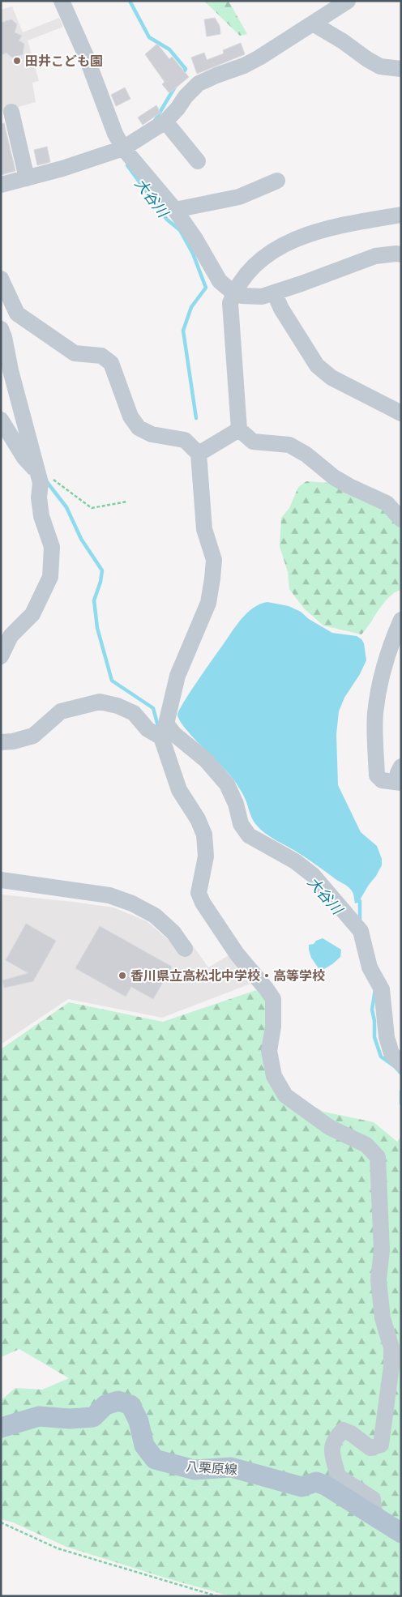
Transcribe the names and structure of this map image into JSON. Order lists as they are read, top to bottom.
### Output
{
  "streets": {
    "main road": ["八栗原線"]
  },
  "water": ["大谷川"],
  "places": ["田井こども園", "香川県立高松北中学校・高等学校"]
}
